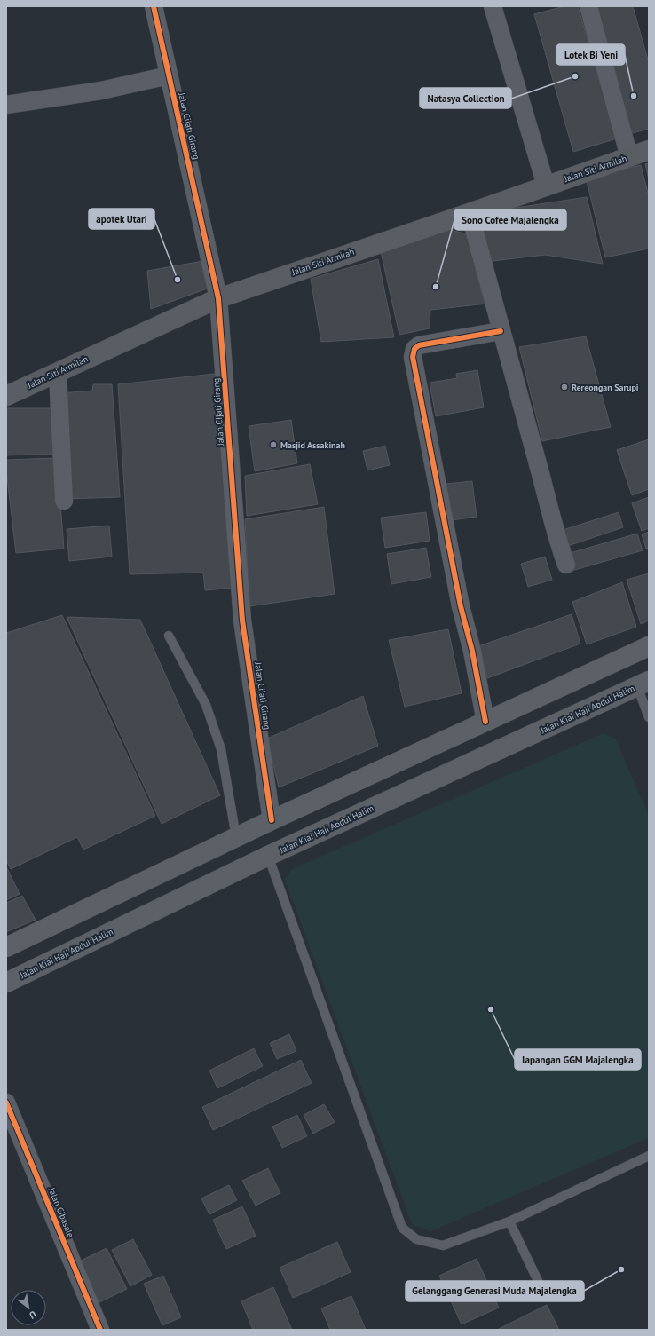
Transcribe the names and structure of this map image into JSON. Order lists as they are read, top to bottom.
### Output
{
  "streets": {
    "main road": ["Jalan Siti Armilah", "Jalan Kiai Haji Abdul Halim"],
    "street": ["Jalan Cijati Girang", "Jalan Cibasale"]
  },
  "crossings": [
    ["Jalan Cijati Girang", "Jalan Siti Armilah"]
  ],
  "places": [
    "Natasya Collection",
    "Lotek Bi Yeni",
    "apotek Utari",
    "Sono Cofee Majalengka",
    "Rereongan Sarupi",
    "Masjid Assakinah",
    "lapangan GGM Majalengka",
    "Gelanggang Generasi Muda Majalengka"
  ],
  "north": "bottom right"
}
